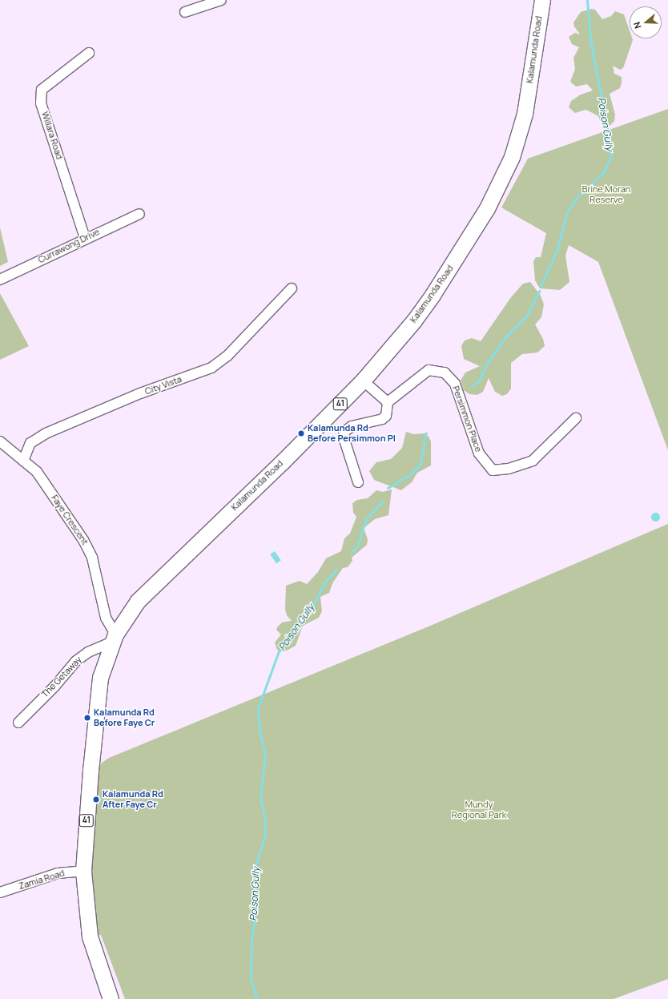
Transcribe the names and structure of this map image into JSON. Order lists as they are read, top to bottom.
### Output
{
  "streets": {
    "main road": ["Kalamunda Road", "41"],
    "street": [
      "Willara Road",
      "Currawong Drive",
      "City Vista",
      "Persimmon Place",
      "Faye Crescent",
      "The Getaway",
      "Zamia Road"
    ]
  },
  "crossings": [
    ["Kalamunda Road", "Faye Crescent"],
    ["Kalamunda Road", "The Getaway"],
    ["Kalamunda Road", "Zamia Road"],
    ["Willara Road", "Currawong Drive"],
    ["City Vista", "Faye Crescent"],
    ["Faye Crescent", "The Getaway"]
  ],
  "water": ["Poison Gully"],
  "parks": ["Brine Moran Reserve", "Mundy Regional Park"],
  "places": ["Kalamunda Rd Before Persimmon Pl", "Kalamunda Rd Before Faye Cr", "Kalamunda Rd After Faye Cr"],
  "north": "left"
}
